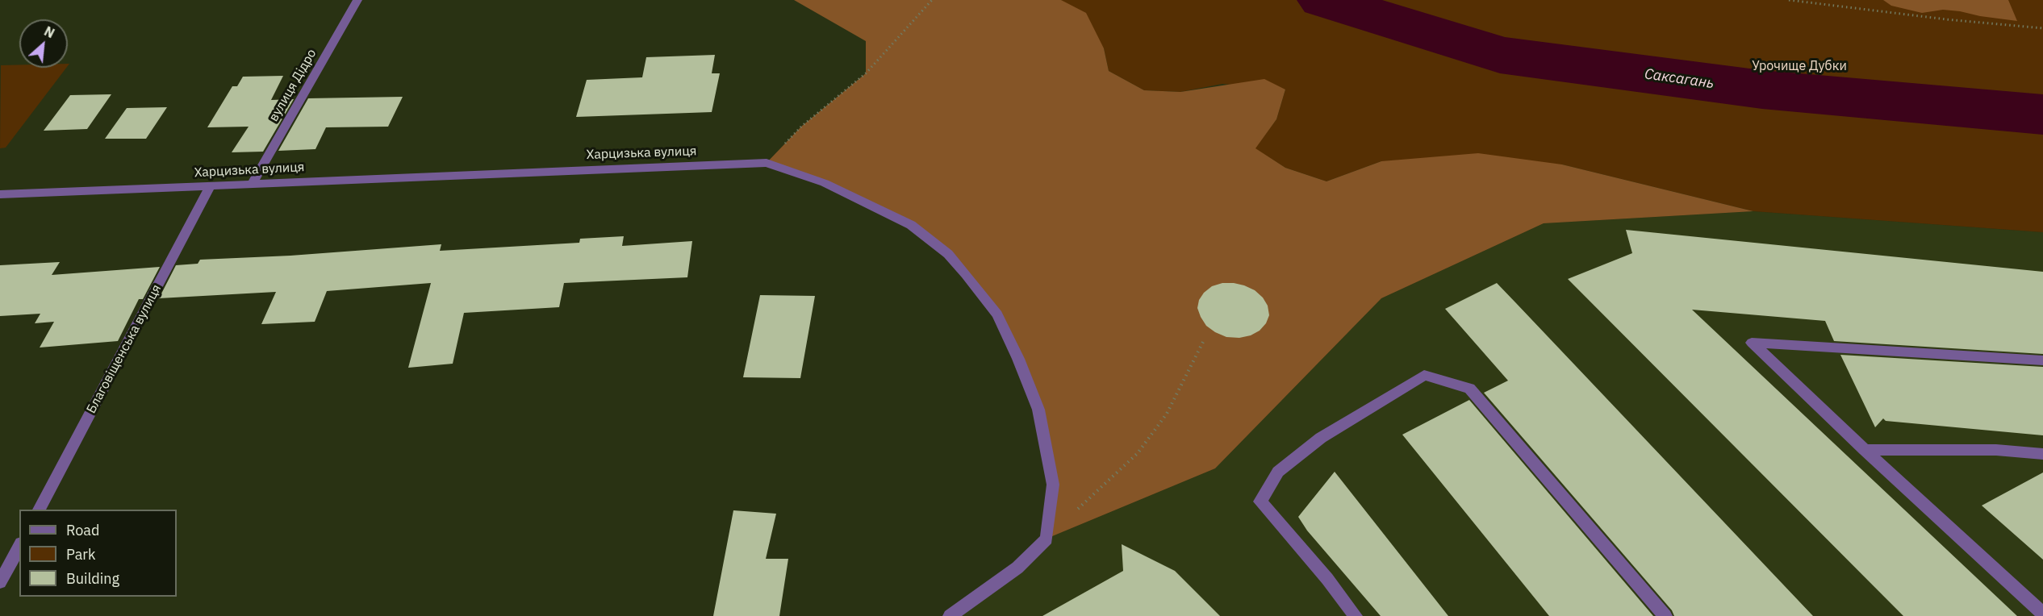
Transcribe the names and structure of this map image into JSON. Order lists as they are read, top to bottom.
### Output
{
  "streets": {
    "street": ["вулиця Дідро", "Харцизька вулиця", "Благовіщенська вулиця"]
  },
  "crossings": [
    ["вулиця Дідро", "Харцизька вулиця"],
    ["Харцизька вулиця", "Благовіщенська вулиця"]
  ],
  "water": ["Саксагань"],
  "parks": ["Урочище Дубки"],
  "legend": ["Road", "Park", "Building"],
  "north": "top right"
}
